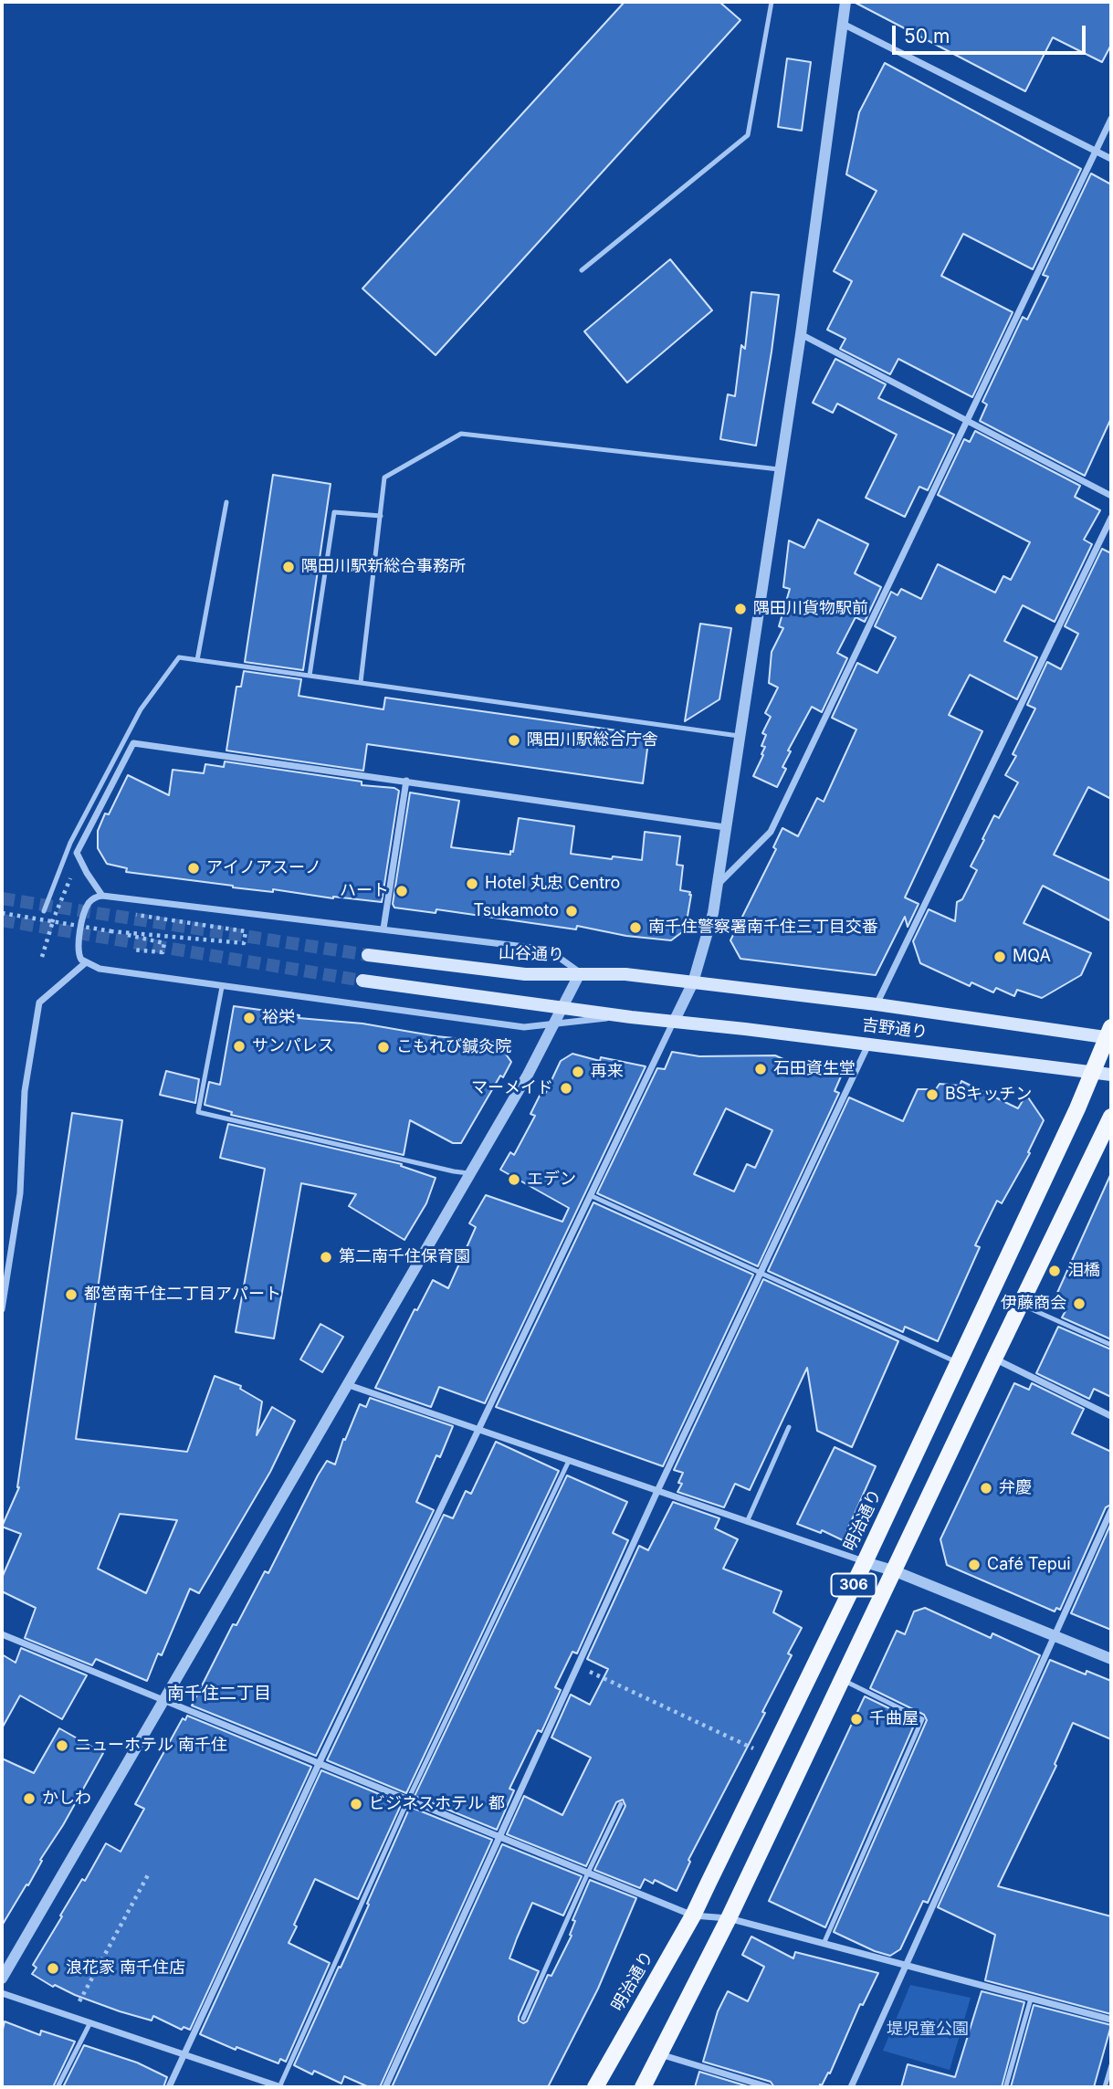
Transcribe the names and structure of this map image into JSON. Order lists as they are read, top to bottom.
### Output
{
  "streets": {
    "main road": [
      "山谷通り",
      "吉野通り",
      "明治通り",
      "306"
    ]
  },
  "crossings": [
    ["山谷通り", "吉野通り"],
    ["吉野通り", "明治通り"]
  ],
  "districts": ["南千住二丁目"],
  "parks": ["堤児童公園"],
  "places": [
    "隅田川駅新総合事務所",
    "隅田川貨物駅前",
    "隅田川駅総合庁舎",
    "アイノアスーノ",
    "Hotel 丸忠 Centro",
    "ハート",
    "Tsukamoto",
    "南千住警察署南千住三丁目交番",
    "MQA",
    "裕栄",
    "サンパレス",
    "こもれび鍼灸院",
    "石田資生堂",
    "再来",
    "マーメイド",
    "BSキッチン",
    "エデン",
    "第二南千住保育園",
    "泪橋",
    "都営南千住二丁目アパート",
    "伊藤商会",
    "弁慶",
    "Café Tepui",
    "千曲屋",
    "ニューホテル 南千住",
    "かしわ",
    "ビジネスホテル 都",
    "浪花家 南千住店"
  ],
  "scale_bar": "50 m"
}
